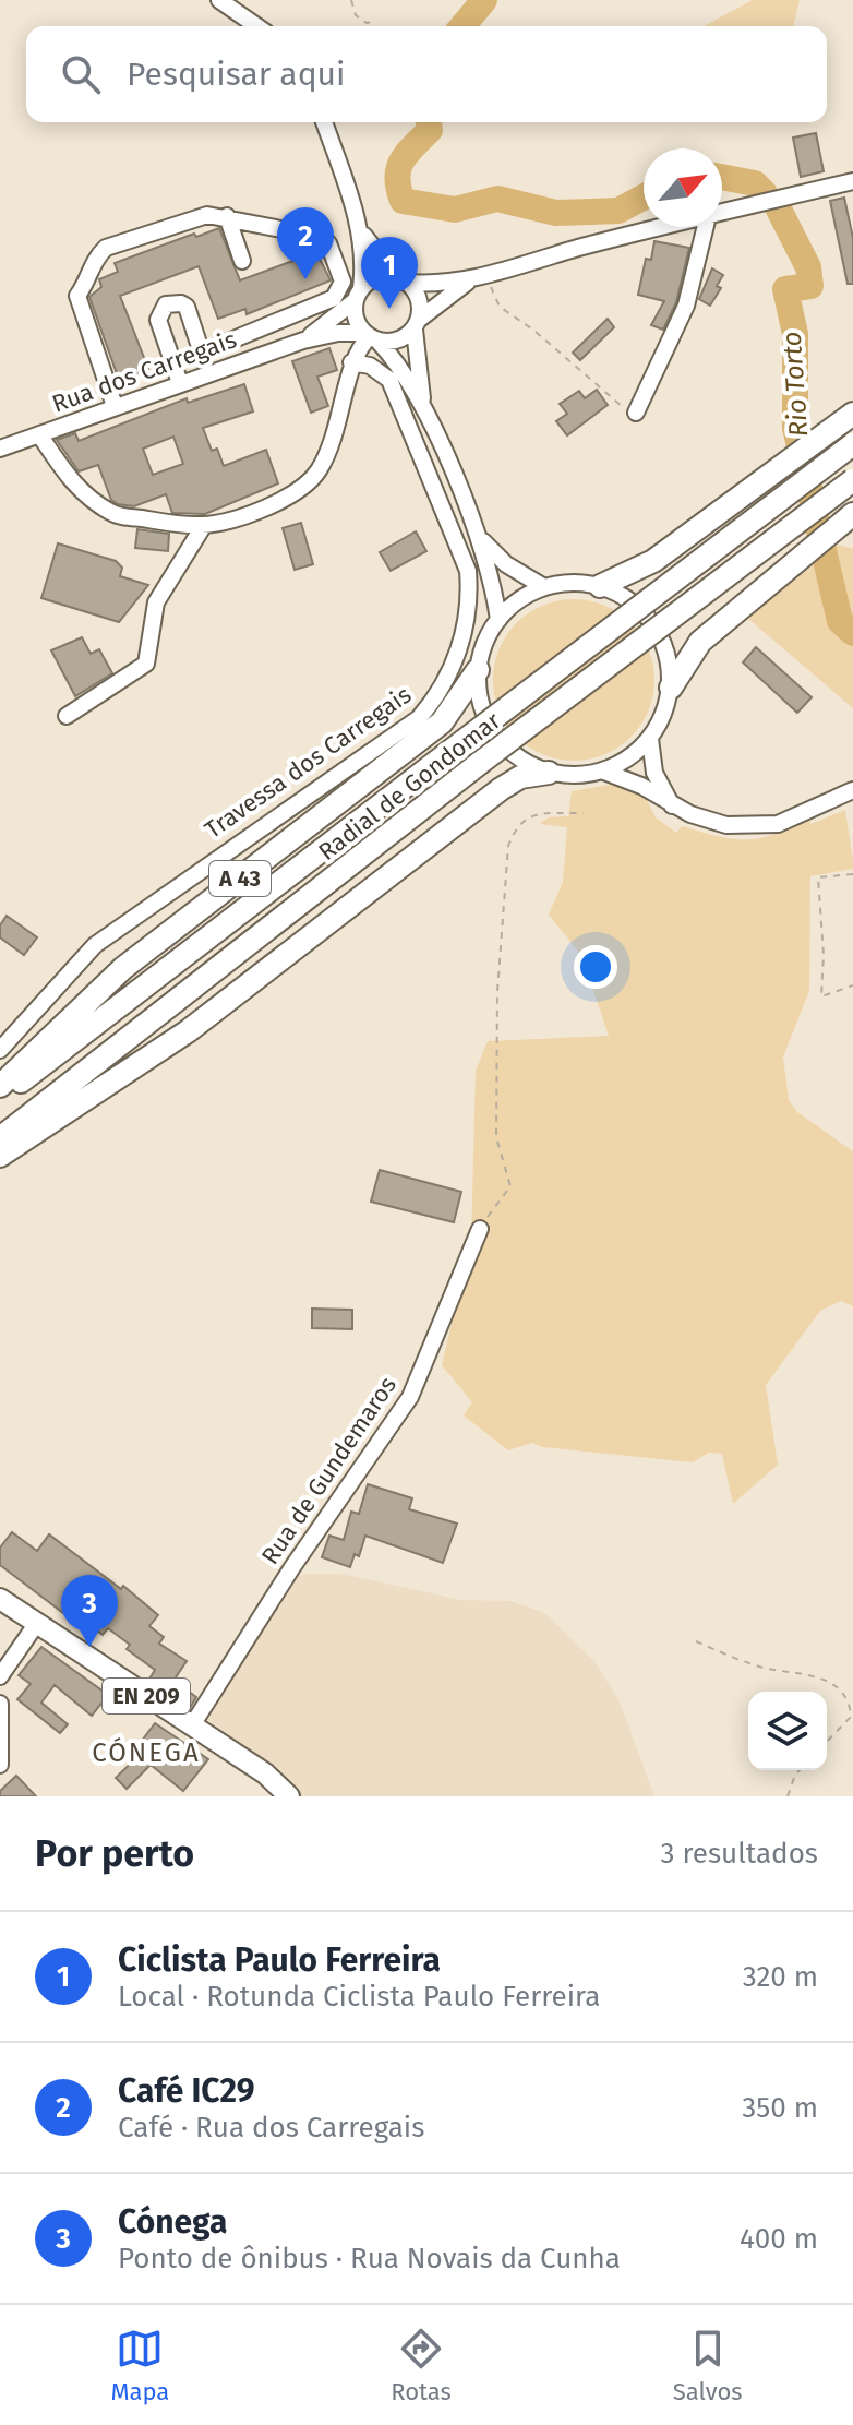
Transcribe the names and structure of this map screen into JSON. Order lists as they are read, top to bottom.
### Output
{
  "streets": {
    "highway": ["Radial de Gondomar", "A 43"],
    "main road": ["EN 209"],
    "street": ["Rua dos Carregais", "Travessa dos Carregais", "Rua de Gundemaros"]
  },
  "crossings": [
    ["Rua de Gundemaros", "EN 209"]
  ],
  "districts": ["CÓNEGA"],
  "water": ["Rio Torto"],
  "north": "top right",
  "page": {
    "search": "Pesquisar aqui",
    "pins": ["2", "1", "3"],
    "heading": ["Por perto", "3 resultados"],
    "list": [
      {
        "mark": "1",
        "name": "Ciclista Paulo Ferreira",
        "note": "Local · Rotunda Ciclista Paulo Ferreira",
        "value": "320 m"
      },
      {
        "mark": "2",
        "name": "Café IC29",
        "note": "Café · Rua dos Carregais",
        "value": "350 m"
      },
      {
        "mark": "3",
        "name": "Cónega",
        "note": "Ponto de ônibus · Rua Novais da Cunha",
        "value": "400 m"
      }
    ],
    "nav": ["Mapa", "Rotas", "Salvos"]
  }
}
